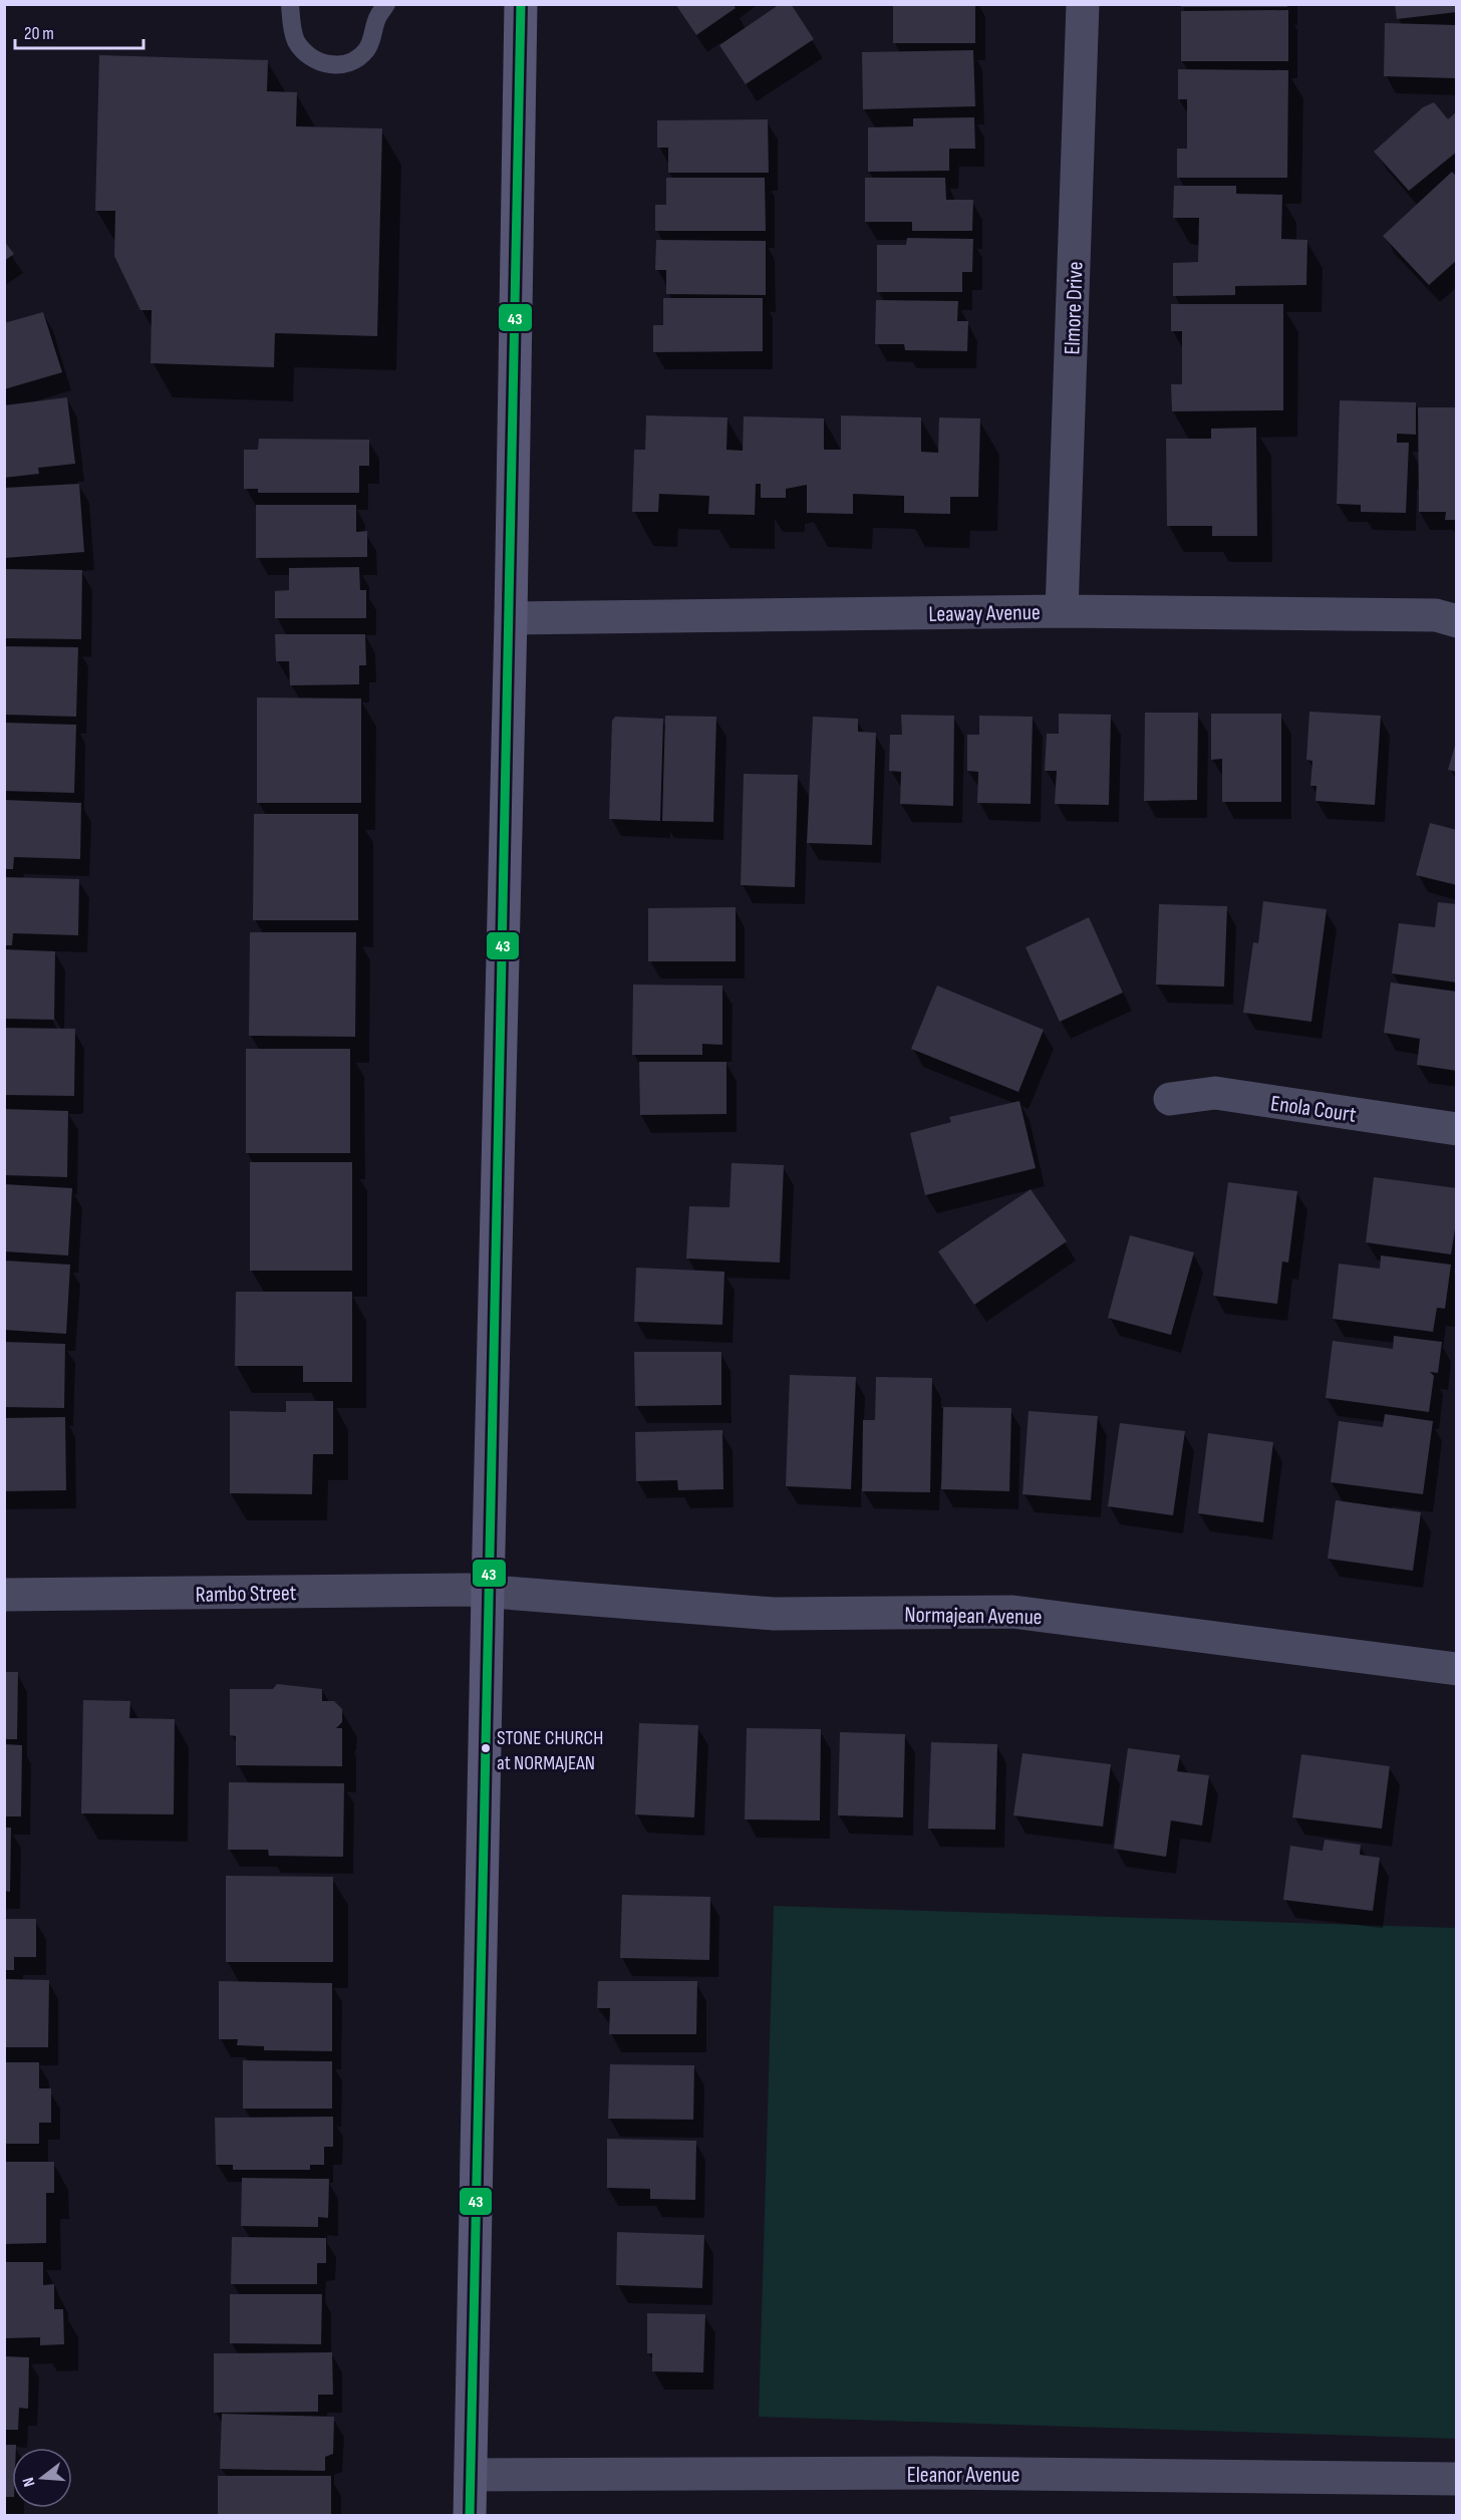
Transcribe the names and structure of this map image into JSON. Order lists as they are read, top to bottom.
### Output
{
  "streets": {
    "street": [
      "Elmore Drive",
      "Leaway Avenue",
      "Enola Court",
      "Rambo Street",
      "Normajean Avenue",
      "Eleanor Avenue"
    ]
  },
  "crossings": [
    ["Elmore Drive", "Leaway Avenue"],
    ["Rambo Street", "Normajean Avenue"]
  ],
  "places": ["STONE CHURCH at NORMAJEAN"],
  "lines": ["transit line 43"],
  "scale_bar": "20 m",
  "north": "left"
}
